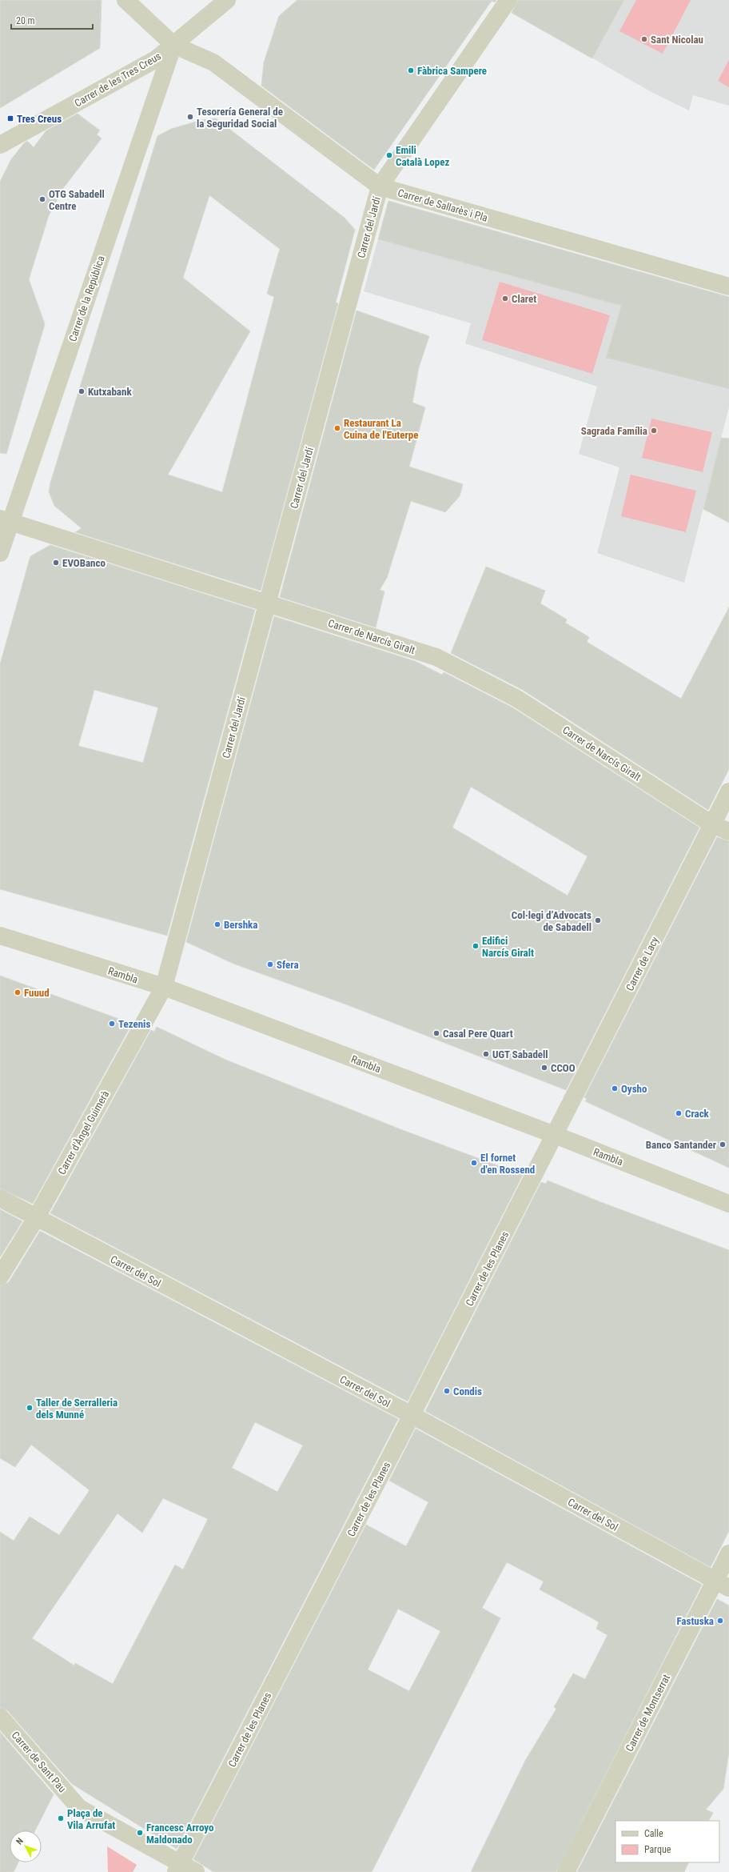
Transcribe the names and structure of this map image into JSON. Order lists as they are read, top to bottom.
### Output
{
  "streets": {
    "street": [
      "Carrer de les Tres Creus",
      "Carrer de Sallarès i Pla",
      "Carrer del Jardí",
      "Carrer de la República",
      "Carrer de Narcís Giralt",
      "Carrer de Lacy",
      "Rambla",
      "Carrer d'Àngel Guimerà",
      "Carrer de les Planes",
      "Carrer del Sol",
      "Carrer de Montserrat",
      "Carrer de Sant Pau"
    ]
  },
  "crossings": [
    ["Carrer de les Tres Creus", "Carrer de Sallarès i Pla"],
    ["Carrer de les Tres Creus", "Carrer de la República"],
    ["Carrer de Sallarès i Pla", "Carrer del Jardí"],
    ["Carrer de Sallarès i Pla", "Carrer de la República"],
    ["Carrer del Jardí", "Carrer de Narcís Giralt"],
    ["Carrer del Jardí", "Rambla"],
    ["Carrer del Jardí", "Carrer d'Àngel Guimerà"],
    ["Carrer de la República", "Carrer de Narcís Giralt"],
    ["Carrer de Narcís Giralt", "Carrer de Lacy"],
    ["Carrer de Lacy", "Rambla"],
    ["Carrer de Lacy", "Carrer de les Planes"],
    ["Rambla", "Carrer d'Àngel Guimerà"],
    ["Rambla", "Carrer de les Planes"],
    ["Carrer d'Àngel Guimerà", "Carrer del Sol"],
    ["Carrer de les Planes", "Carrer del Sol"],
    ["Carrer de les Planes", "Carrer de Sant Pau"],
    ["Carrer del Sol", "Carrer de Montserrat"]
  ],
  "places": {
    "other": [
      "Sant Nicolau",
      "Fàbrica Sampere",
      "Tesorería General de la Seguridad Social",
      "Emili Català Lopez",
      "OTG Sabadell Centre",
      "Claret",
      "Kutxabank",
      "Restaurant La Cuina de l'Euterpe",
      "Sagrada Família",
      "EVOBanco",
      "Col·legi d’Advocats de Sabadell",
      "Bershka",
      "Edifici Narcís Giralt",
      "Sfera",
      "Fuuud",
      "Tezenis",
      "Casal Pere Quart",
      "UGT Sabadell",
      "CCOO",
      "Oysho",
      "Crack",
      "Banco Santander",
      "El fornet d'en Rossend",
      "Condis",
      "Taller de Serralleria dels Munné",
      "Fastuska",
      "Plaça de Vila Arrufat",
      "Francesc Arroyo Maldonado"
    ],
    "transit": ["Tres Creus"]
  },
  "legend": ["Calle", "Parque"],
  "scale_bar": "20 m",
  "north": "top left"
}
